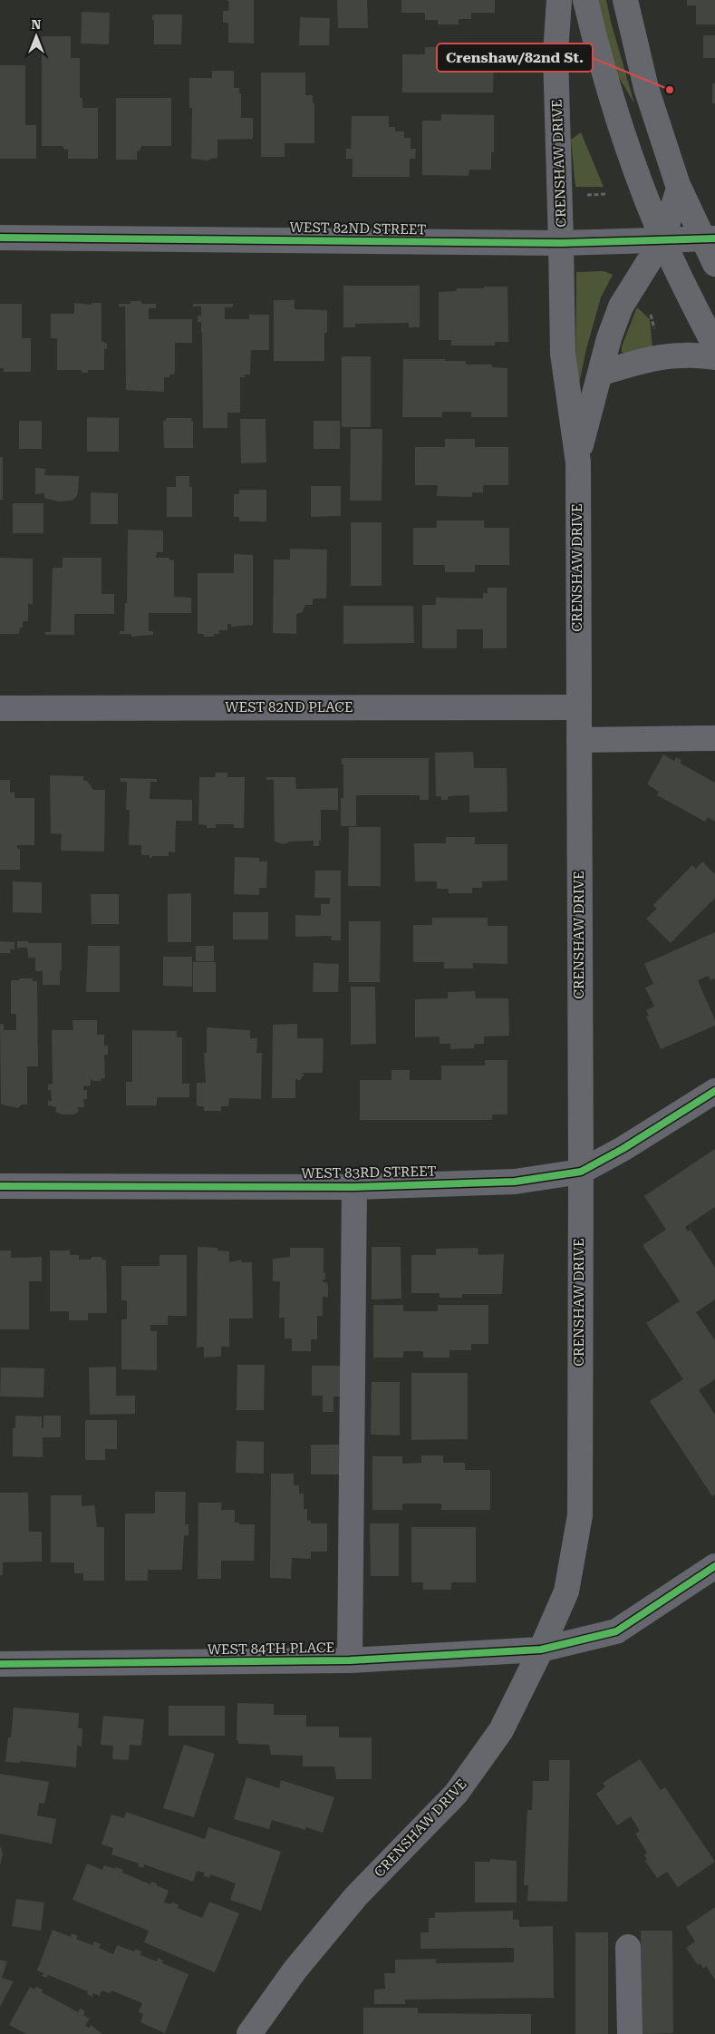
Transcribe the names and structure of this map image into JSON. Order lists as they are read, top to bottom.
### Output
{
  "streets": {
    "main road": ["CRENSHAW DRIVE"],
    "street": [
      "WEST 82ND STREET",
      "WEST 82ND PLACE",
      "WEST 83RD STREET",
      "WEST 84TH PLACE"
    ]
  },
  "crossings": [
    ["CRENSHAW DRIVE", "WEST 82ND STREET"],
    ["CRENSHAW DRIVE", "WEST 82ND PLACE"],
    ["CRENSHAW DRIVE", "WEST 83RD STREET"],
    ["CRENSHAW DRIVE", "WEST 84TH PLACE"]
  ],
  "places": ["Crenshaw/82nd St."],
  "north": "top"
}
